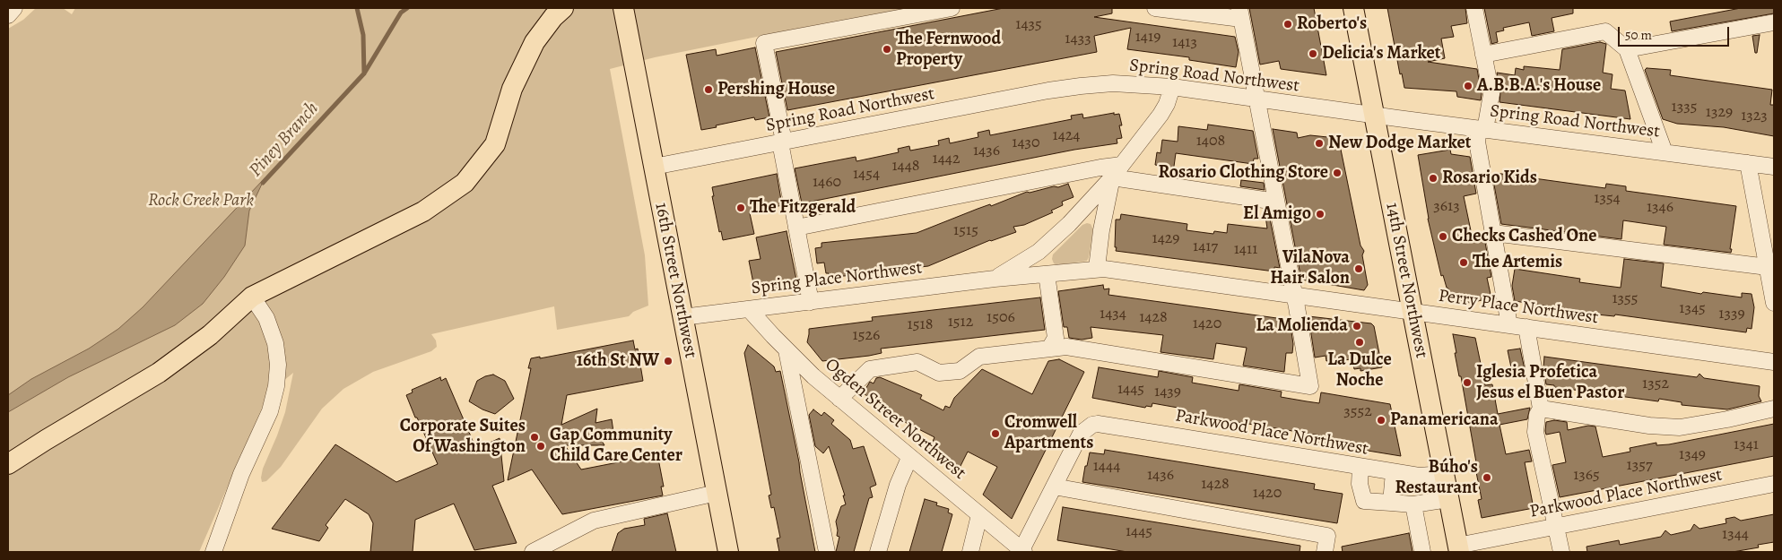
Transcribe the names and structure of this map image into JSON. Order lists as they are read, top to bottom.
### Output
{
  "streets": {
    "main road": ["16th Street Northwest", "14th Street Northwest"],
    "street": [
      "Spring Road Northwest",
      "Spring Place Northwest",
      "Perry Place Northwest",
      "Ogden Street Northwest",
      "Parkwood Place Northwest"
    ]
  },
  "crossings": [
    ["Spring Road Northwest", "Spring Place Northwest"],
    ["Spring Road Northwest", "16th Street Northwest"],
    ["Spring Road Northwest", "14th Street Northwest"],
    ["Spring Place Northwest", "16th Street Northwest"],
    ["Spring Place Northwest", "Perry Place Northwest"],
    ["Spring Place Northwest", "Ogden Street Northwest"],
    ["14th Street Northwest", "Perry Place Northwest"],
    ["14th Street Northwest", "Parkwood Place Northwest"]
  ],
  "water": ["Piney Branch"],
  "parks": ["Rock Creek Park"],
  "places": [
    "Roberto's",
    "The Fernwood Property",
    "Delicia's Market",
    "A.B.B.A.'s House",
    "Pershing House",
    "New Dodge Market",
    "Rosario Clothing Store",
    "Rosario Kids",
    "The Fitzgerald",
    "El Amigo",
    "Checks Cashed One",
    "The Artemis",
    "VilaNova Hair Salon",
    "La Molienda",
    "La Dulce Noche",
    "16th St NW",
    "Iglesia Profetica Jesus el Buen Pastor",
    "Panamericana",
    "Cromwell Apartments",
    "Corporate Suites Of Washington",
    "Gap Community Child Care Center",
    "Búho's Restaurant"
  ],
  "house_numbers": [
    "1435",
    "1419",
    "1433",
    "1413",
    "1335",
    "1329",
    "1323",
    "1424",
    "1408",
    "1430",
    "1436",
    "1442",
    "1448",
    "1454",
    "1460",
    "1354",
    "3613",
    "1346",
    "1515",
    "1429",
    "1417",
    "1411",
    "1355",
    "1345",
    "1434",
    "1339",
    "1506",
    "1428",
    "1512",
    "1420",
    "1518",
    "1526",
    "1352",
    "1445",
    "1439",
    "3552",
    "1341",
    "1349",
    "1357",
    "1444",
    "1436",
    "1365",
    "1428",
    "1420",
    "1445",
    "1344"
  ],
  "scale_bar": "50 m"
}
